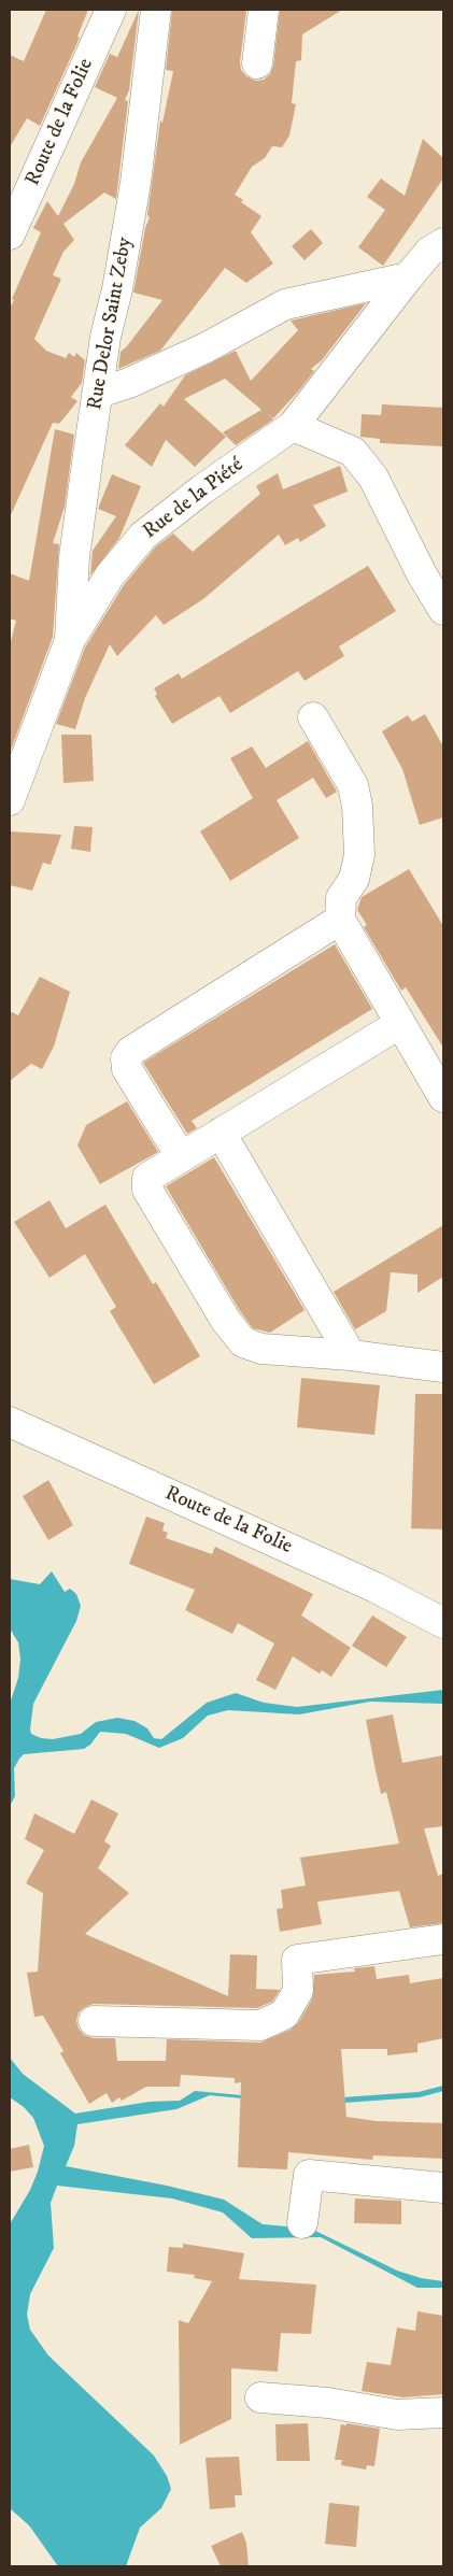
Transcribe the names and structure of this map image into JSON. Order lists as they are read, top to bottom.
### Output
{
  "streets": {
    "street": ["Route de la Folie", "Rue Delor Saint Zeby", "Rue de la Piété"]
  },
  "crossings": [
    ["Rue Delor Saint Zeby", "Rue de la Piété"]
  ]
}
